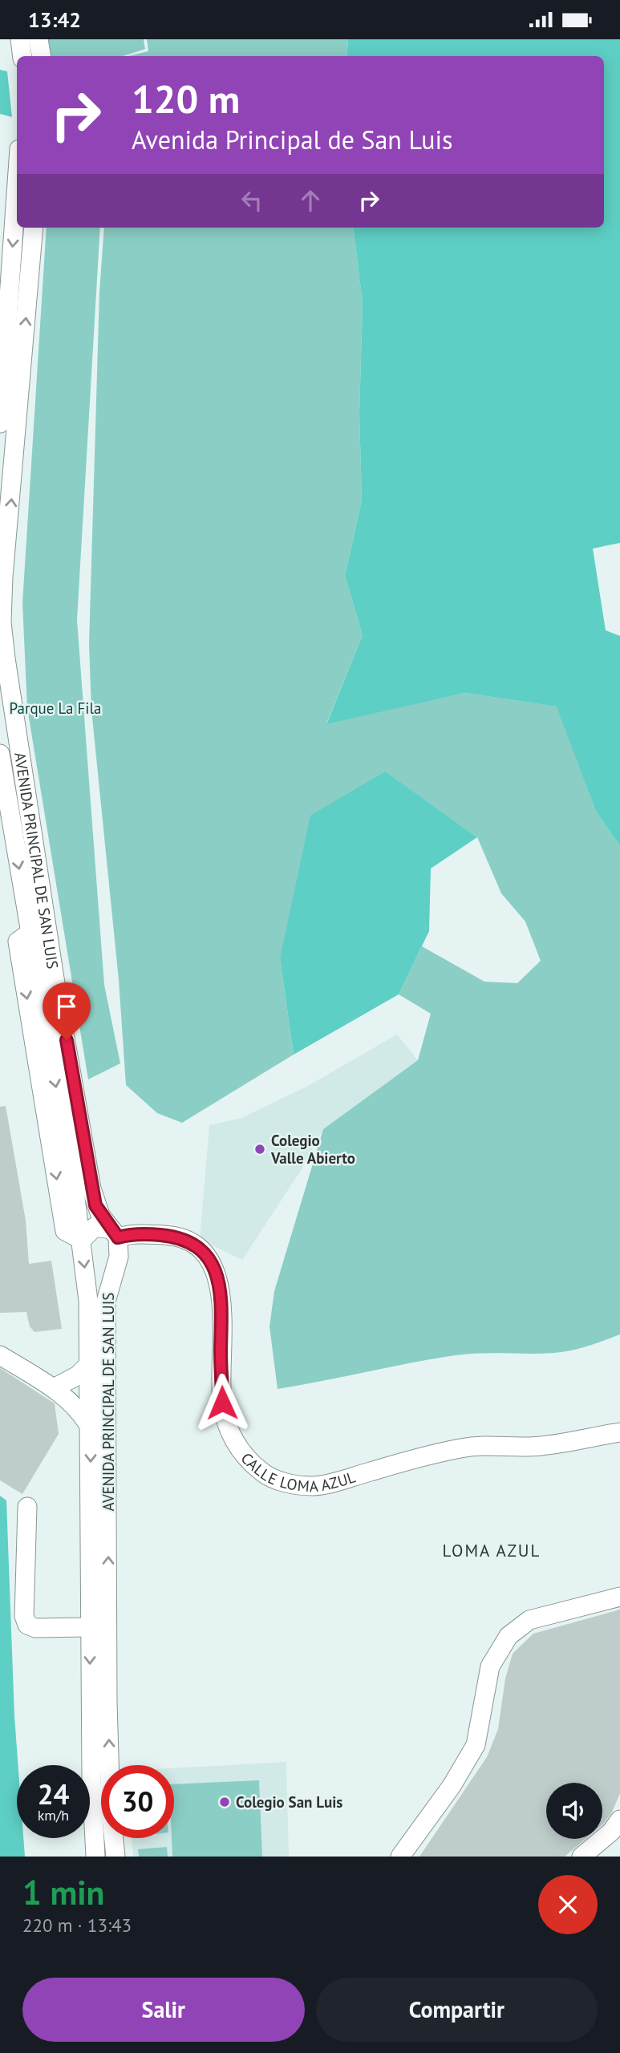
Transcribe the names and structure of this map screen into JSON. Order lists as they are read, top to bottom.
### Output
{
  "streets": {
    "street": ["AVENIDA PRINCIPAL DE SAN LUIS", "CALLE LOMA AZUL"]
  },
  "crossings": [
    ["AVENIDA PRINCIPAL DE SAN LUIS", "CALLE LOMA AZUL"]
  ],
  "districts": ["LOMA AZUL"],
  "parks": ["Parque La Fila"],
  "places": ["Colegio Valle Abierto", "Colegio San Luis"],
  "page": {
    "status": "13:42",
    "turn": ["120 m", "Avenida Principal de San Luis"],
    "speed": "24 km/h",
    "limit": "30",
    "heading": ["1 min", "220 m · 13:43"],
    "buttons": ["Salir", "Compartir"]
  }
}
